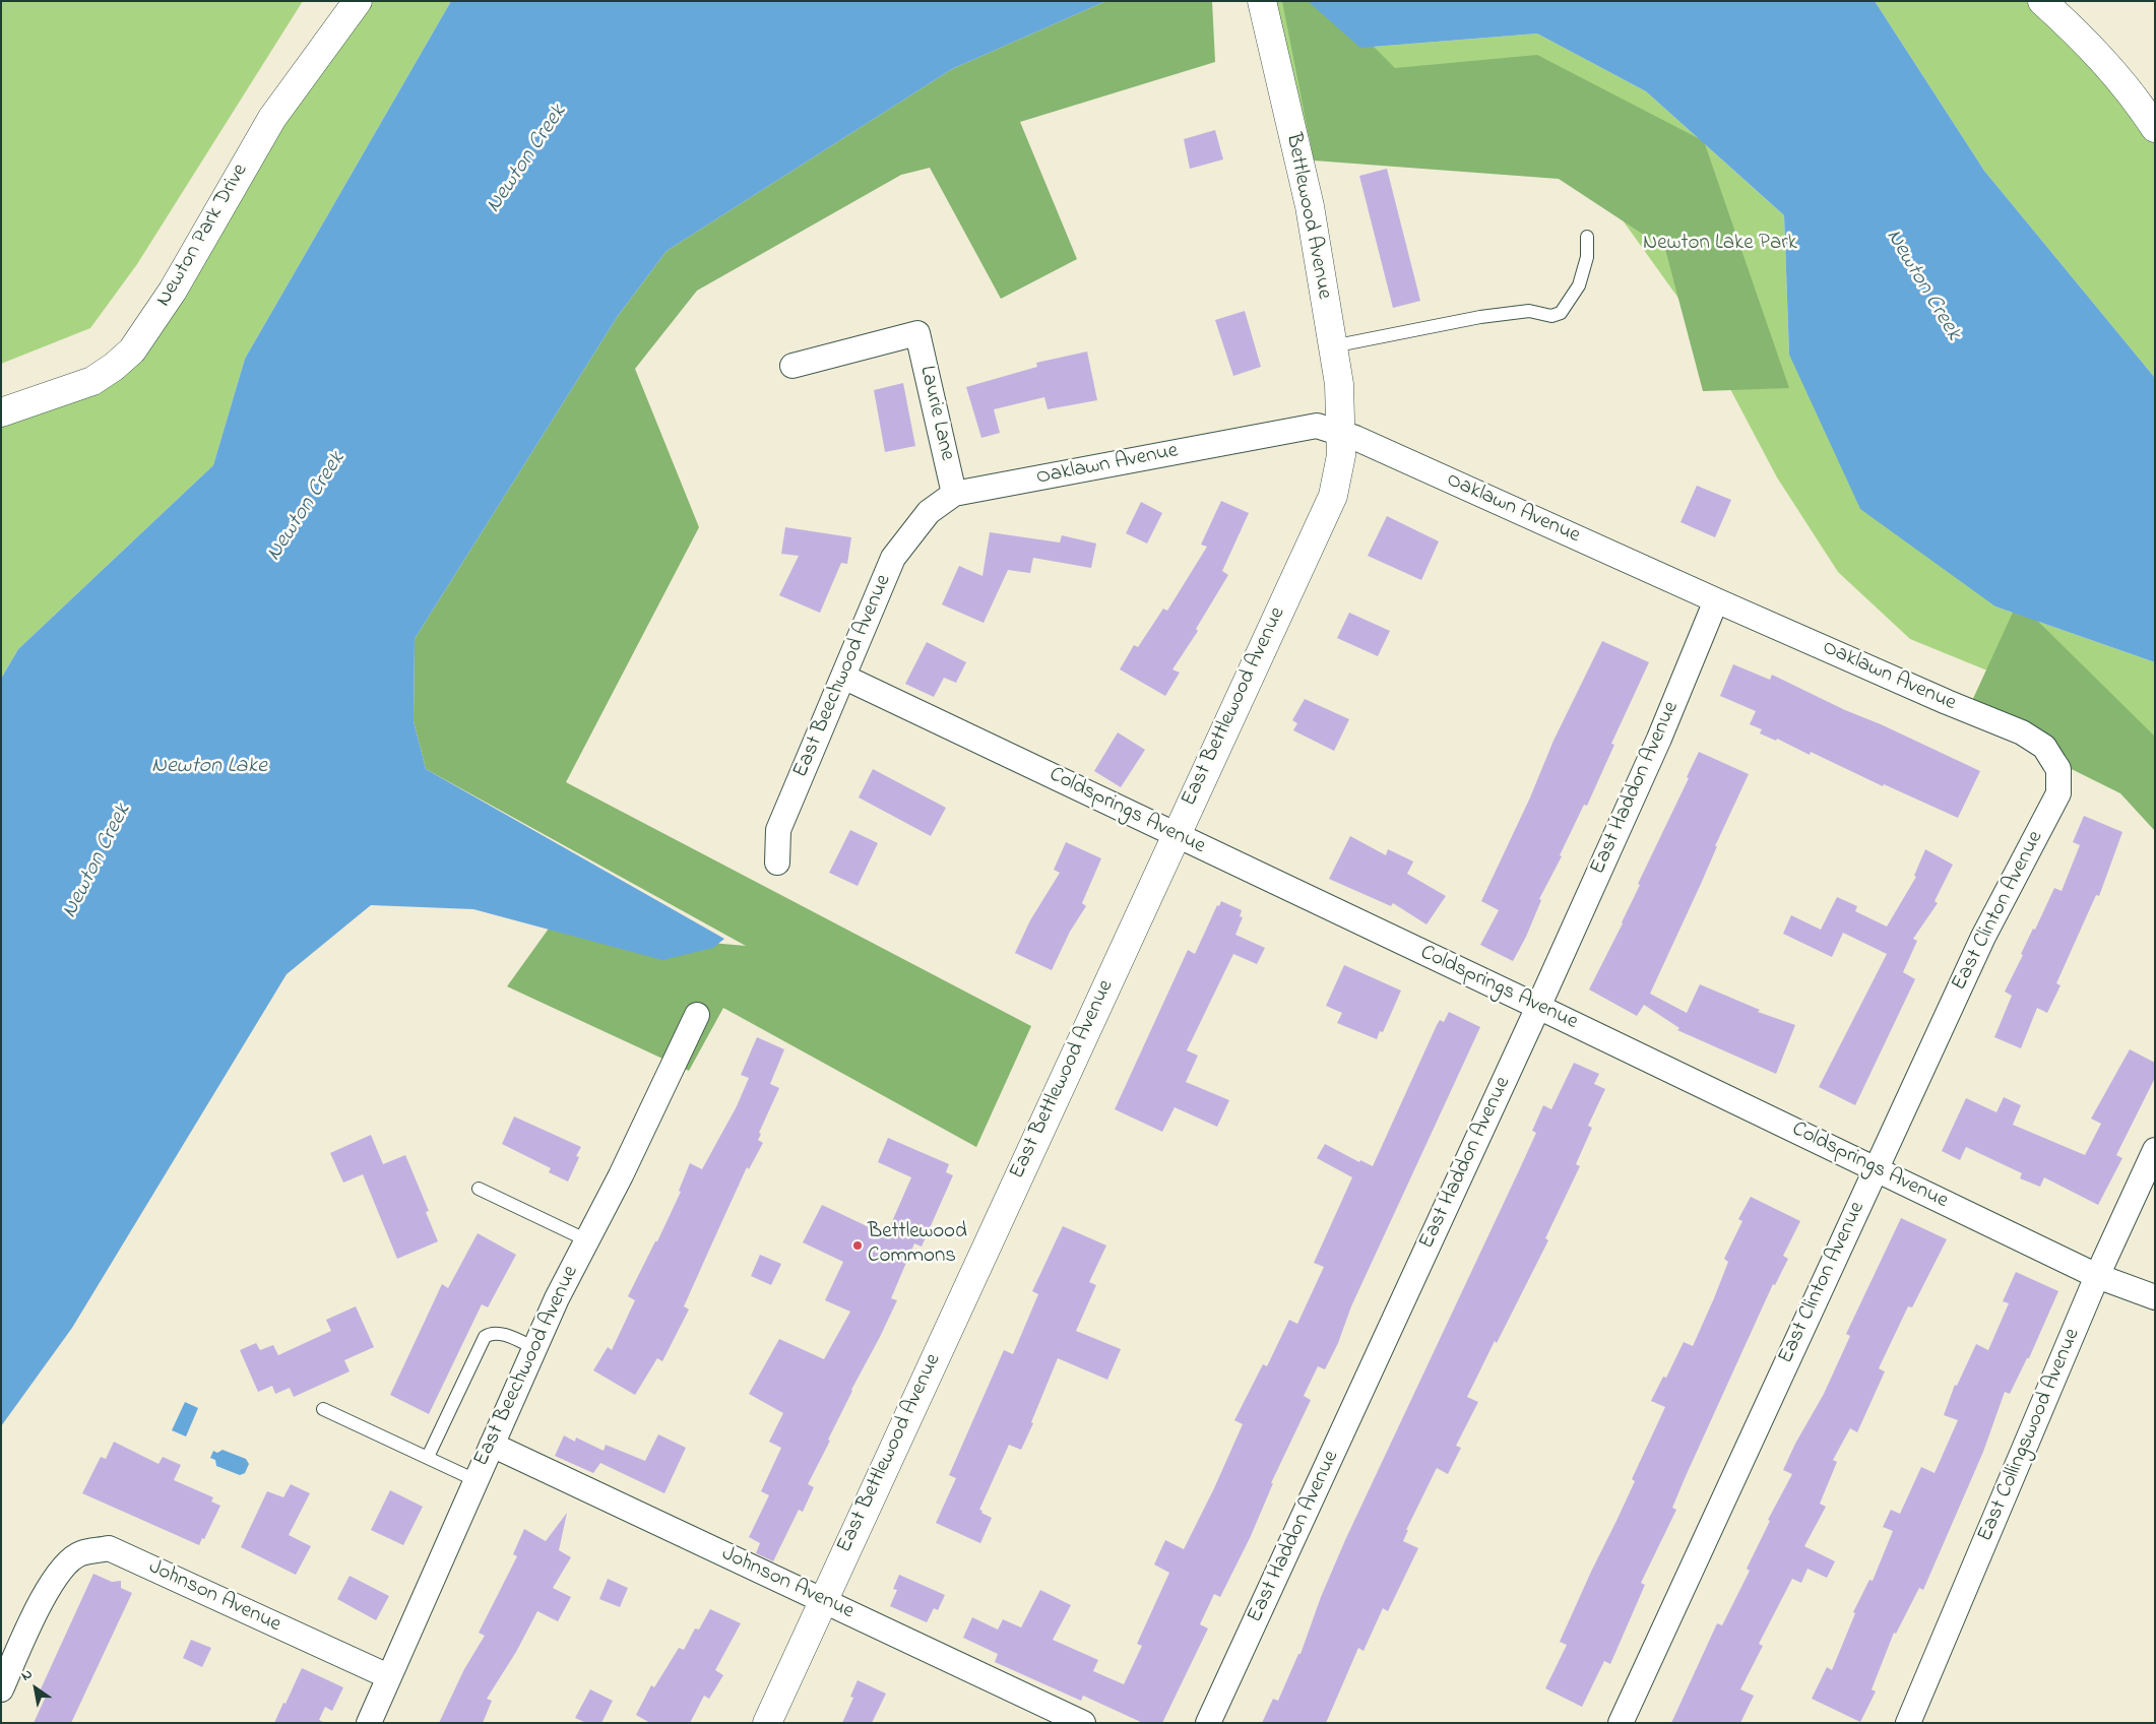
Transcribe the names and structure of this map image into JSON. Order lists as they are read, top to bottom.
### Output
{
  "streets": {
    "street": [
      "Bettlewood Avenue",
      "Newton Park Drive",
      "Laurie Lane",
      "Oaklawn Avenue",
      "East Beechwood Avenue",
      "East Bettlewood Avenue",
      "East Haddon Avenue",
      "Coldsprings Avenue",
      "East Clinton Avenue",
      "East Collingswood Avenue",
      "Johnson Avenue"
    ]
  },
  "crossings": [
    ["Bettlewood Avenue", "Oaklawn Avenue"],
    ["Bettlewood Avenue", "East Bettlewood Avenue"],
    ["Laurie Lane", "Oaklawn Avenue"],
    ["Laurie Lane", "East Beechwood Avenue"],
    ["Oaklawn Avenue", "East Beechwood Avenue"],
    ["Oaklawn Avenue", "East Bettlewood Avenue"],
    ["Oaklawn Avenue", "East Haddon Avenue"],
    ["Oaklawn Avenue", "East Clinton Avenue"],
    ["East Beechwood Avenue", "Coldsprings Avenue"],
    ["East Beechwood Avenue", "Johnson Avenue"],
    ["East Bettlewood Avenue", "Coldsprings Avenue"],
    ["East Bettlewood Avenue", "Johnson Avenue"],
    ["East Haddon Avenue", "Coldsprings Avenue"],
    ["Coldsprings Avenue", "East Clinton Avenue"],
    ["Coldsprings Avenue", "East Collingswood Avenue"]
  ],
  "water": ["Newton Creek", "Newton Lake"],
  "parks": ["Newton Lake Park"],
  "places": ["Bettlewood Commons"],
  "north": "top left"
}
